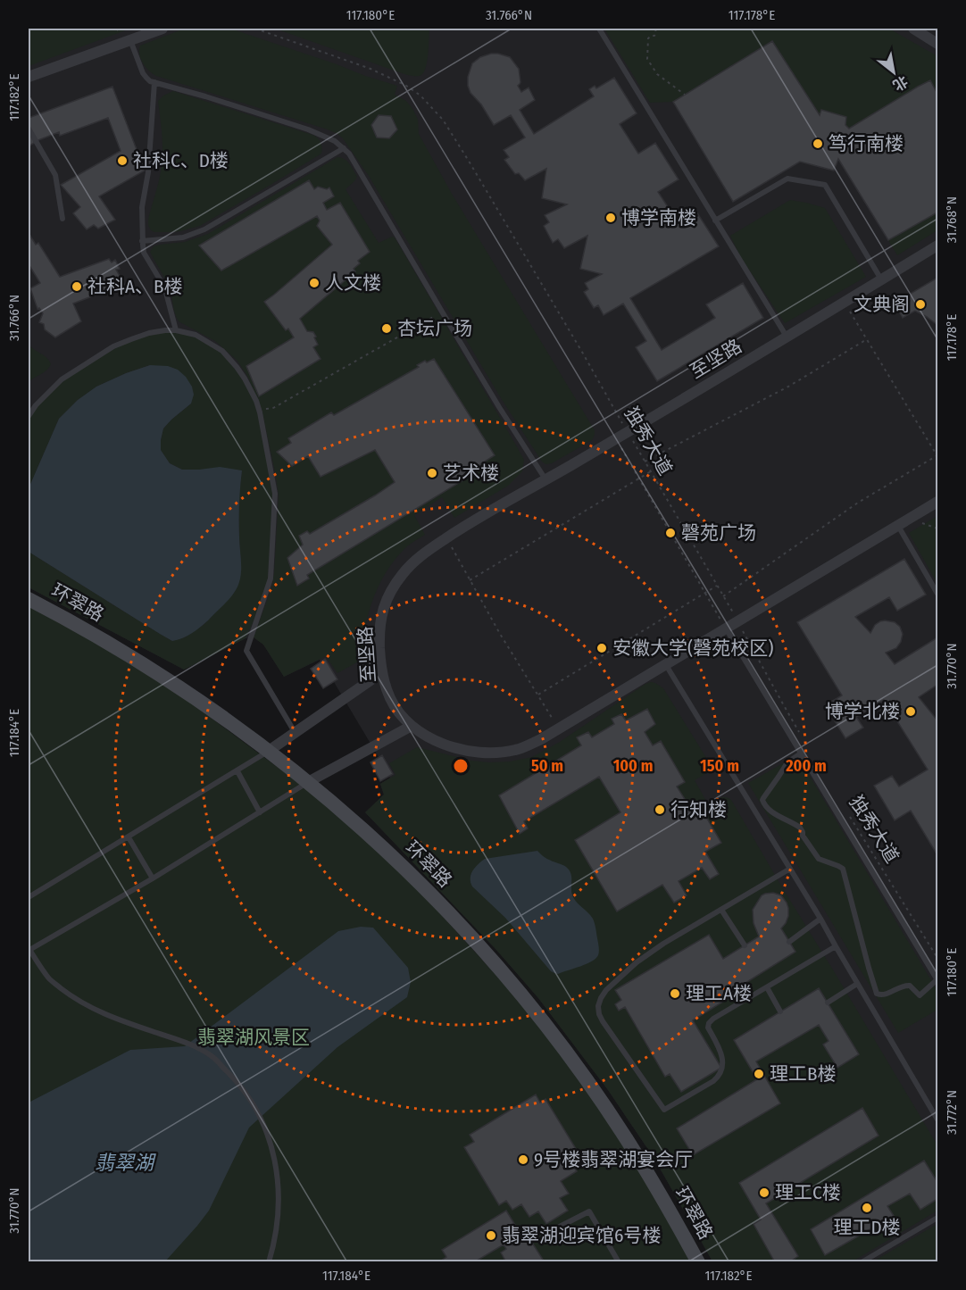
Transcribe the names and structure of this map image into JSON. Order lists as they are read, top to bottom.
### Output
{
  "streets": {
    "street": ["至坚路", "环翠路"],
    "path": ["独秀大道"]
  },
  "crossings": [
    ["至坚路", "独秀大道"]
  ],
  "water": ["翡翠湖"],
  "parks": ["翡翠湖风景区"],
  "places": [
    "笃行南楼",
    "社科C、D楼",
    "博学南楼",
    "人文楼",
    "社科A、B楼",
    "文典阁",
    "杏坛广场",
    "艺术楼",
    "磬苑广场",
    "安徽大学(磬苑校区)",
    "博学北楼",
    "行知楼",
    "理工A楼",
    "理工B楼",
    "9号楼翡翠湖宴会厅",
    "理工C楼",
    "理工D楼",
    "翡翠湖迎宾馆6号楼"
  ],
  "north": "bottom right",
  "coordinates": [
    "117.180°E",
    "31.766°N",
    "117.178°E",
    "117.182°E",
    "31.768°N",
    "31.770°N",
    "117.184°E",
    "31.772°N"
  ],
  "rings": [
    "50 m",
    "100 m",
    "150 m",
    "200 m"
  ]
}
